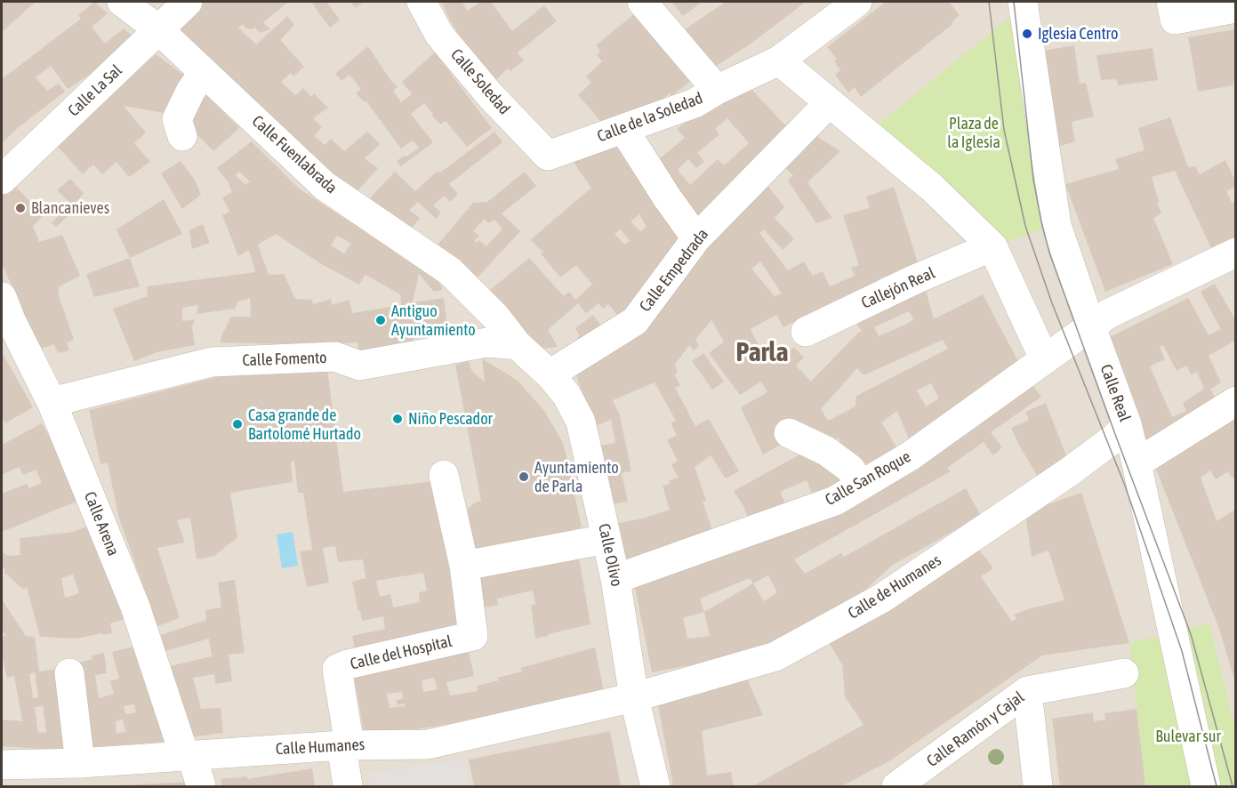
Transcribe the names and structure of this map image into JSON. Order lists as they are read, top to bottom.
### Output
{
  "streets": {
    "street": [
      "Calle Soledad",
      "Calle La Sal",
      "Calle de la Soledad",
      "Calle Fuenlabrada",
      "Calle Empedrada",
      "Callejón Real",
      "Calle Fomento",
      "Calle Real",
      "Calle San Roque",
      "Calle Arena",
      "Calle Olivo",
      "Calle de Humanes",
      "Calle del Hospital",
      "Calle Ramón y Cajal",
      "Calle Humanes"
    ]
  },
  "crossings": [
    ["Calle Soledad", "Calle de la Soledad"],
    ["Calle La Sal", "Calle Fuenlabrada"],
    ["Calle Fuenlabrada", "Calle Fomento"],
    ["Calle Fuenlabrada", "Calle Olivo"],
    ["Calle Empedrada", "Calle Olivo"],
    ["Calle Fomento", "Calle Arena"],
    ["Calle Fomento", "Calle Olivo"],
    ["Calle Real", "Calle San Roque"],
    ["Calle Real", "Calle de Humanes"],
    ["Calle San Roque", "Calle Olivo"],
    ["Calle Arena", "Calle Humanes"],
    ["Calle Olivo", "Calle de Humanes"],
    ["Calle Olivo", "Calle Humanes"],
    ["Calle de Humanes", "Calle Humanes"],
    ["Calle del Hospital", "Calle Humanes"]
  ],
  "districts": ["Parla"],
  "parks": ["Plaza de la Iglesia", "Bulevar sur"],
  "places": [
    "Iglesia Centro",
    "Blancanieves",
    "Antiguo Ayuntamiento",
    "Niño Pescador",
    "Casa grande de Bartolomé Hurtado",
    "Ayuntamiento de Parla"
  ]
}
